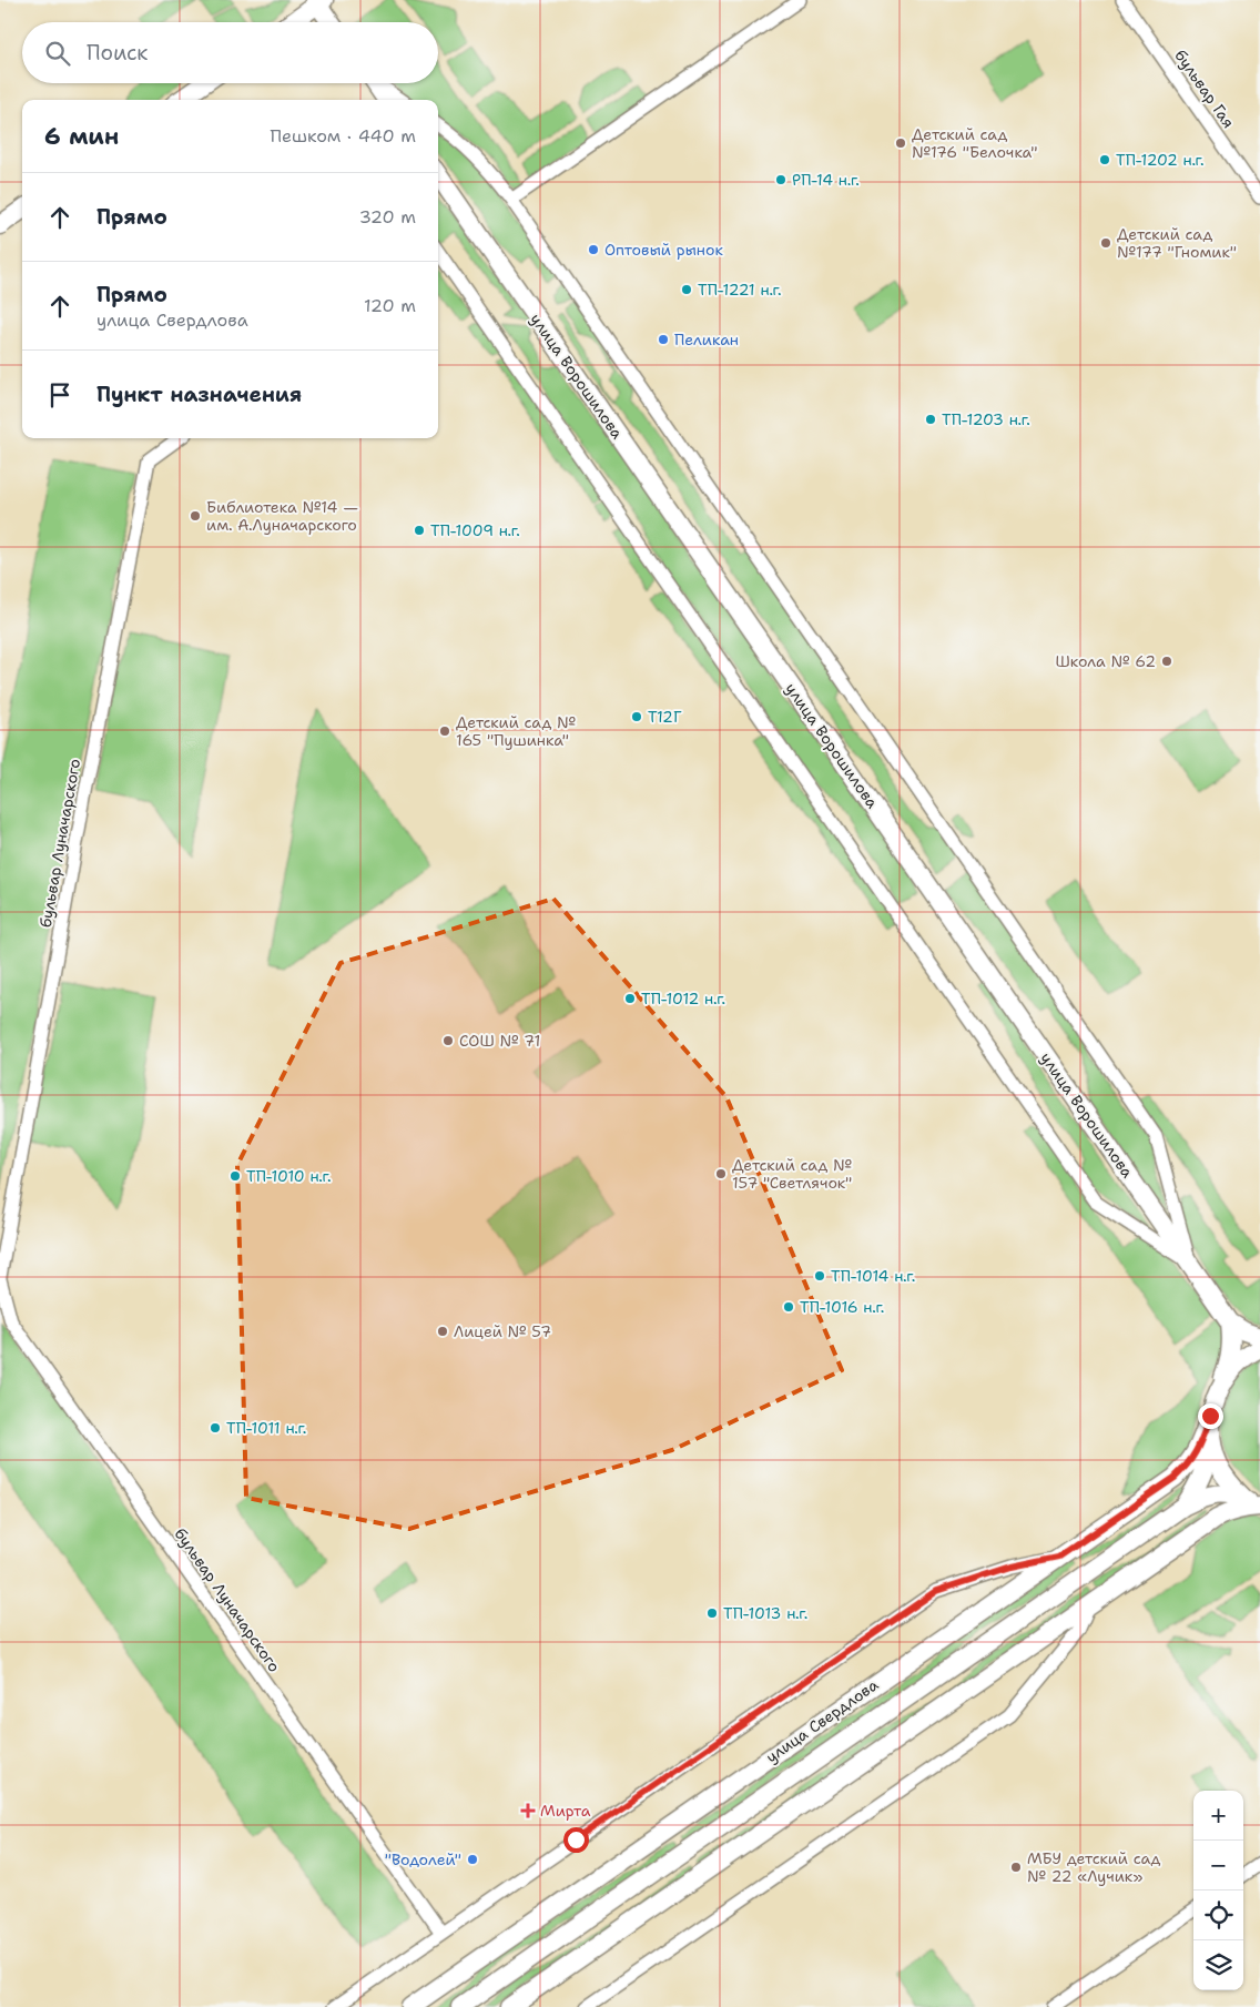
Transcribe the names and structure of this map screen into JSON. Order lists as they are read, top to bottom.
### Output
{
  "streets": {
    "main road": ["улица Ворошилова", "улица Свердлова"],
    "street": ["бульвар Гая", "бульвар Луначарского"]
  },
  "crossings": [
    ["улица Ворошилова", "улица Свердлова"]
  ],
  "places": {
    "other": [
      "Детский сад №176 \"Белочка\"",
      "ТП-1202 н.г.",
      "РП-14 н.г.",
      "Детский сад №177 \"Гномик\"",
      "Оптовый рынок",
      "ТП-1221 н.г.",
      "Пеликан",
      "ТП-1203 н.г.",
      "Библиотека №14 — им. А.Луначарского",
      "ТП-1009 н.г.",
      "Школа № 62",
      "T12Г",
      "Детский сад № 165 \"Пушинка\"",
      "ТП-1012 н.г.",
      "СОШ № 71",
      "Детский сад № 157 \"Светлячок\"",
      "ТП-1010 н.г.",
      "ТП-1014 н.г.",
      "ТП-1016 н.г.",
      "Лицей № 57",
      "ТП-1011 н.г.",
      "ТП-1013 н.г.",
      "\"Водолей\"",
      "МБУ детский сад № 22 «Лучик»"
    ],
    "health": ["Мирта"]
  },
  "page": {
    "search": "Поиск",
    "heading": ["6 мин", "Пешком · 440 m"],
    "list": [
      ["Прямо", "320 m"],
      ["Прямо", "улица Свердлова", "120 m"],
      "Пункт назначения"
    ],
    "map_buttons": ["+", "−"]
  }
}
